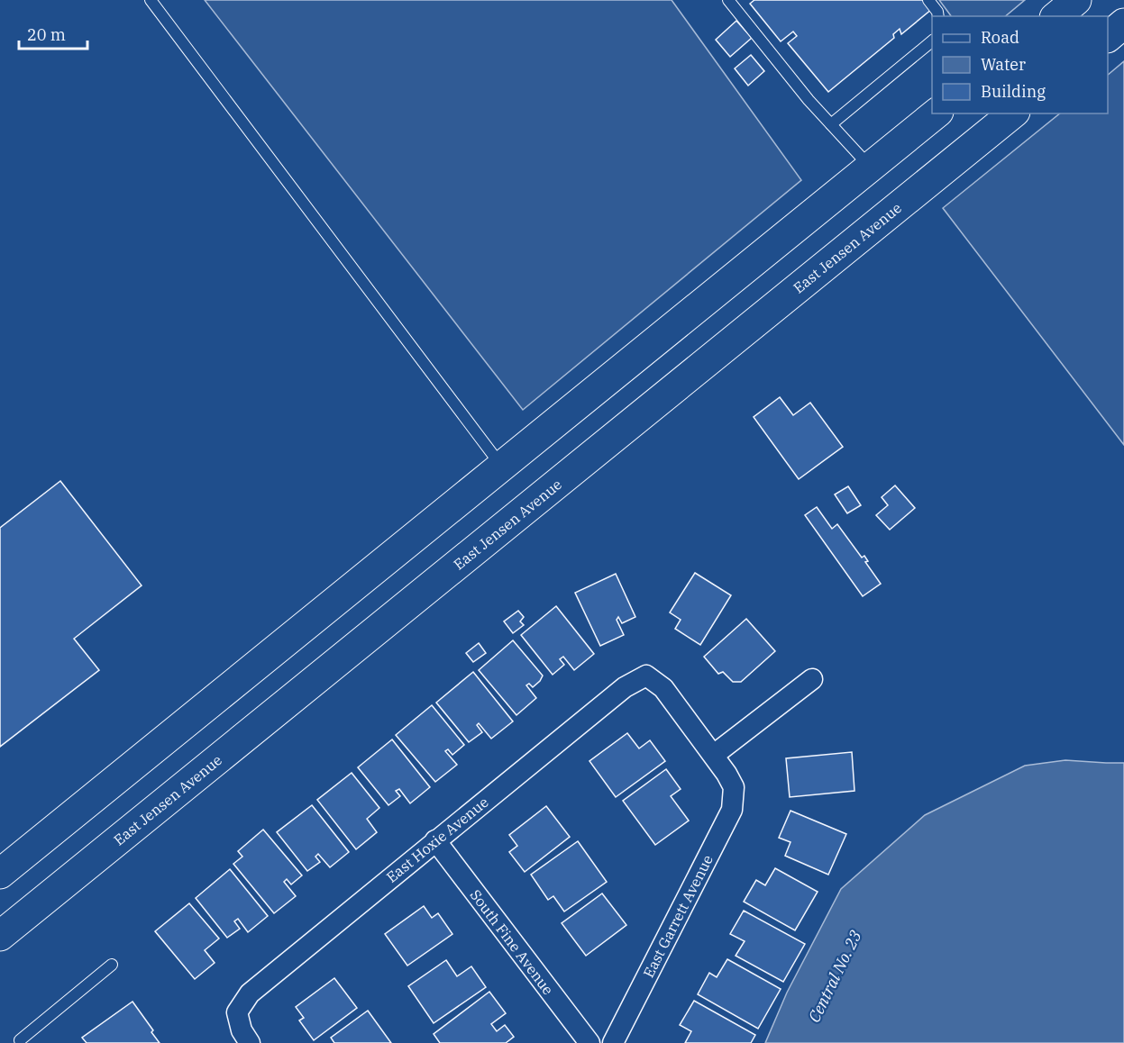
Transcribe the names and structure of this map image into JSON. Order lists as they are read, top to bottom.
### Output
{
  "streets": {
    "main road": ["East Jensen Avenue"],
    "street": ["East Hoxie Avenue", "East Garrett Avenue", "South Fine Avenue"]
  },
  "crossings": [
    ["East Hoxie Avenue", "East Garrett Avenue"],
    ["East Hoxie Avenue", "South Fine Avenue"]
  ],
  "water": ["Central No. 23"],
  "legend": ["Road", "Water", "Building"],
  "scale_bar": "20 m"
}
